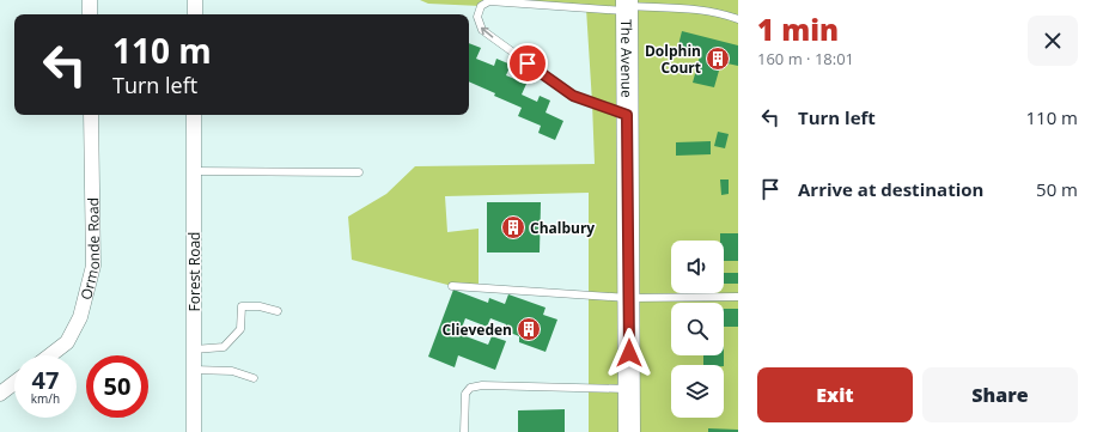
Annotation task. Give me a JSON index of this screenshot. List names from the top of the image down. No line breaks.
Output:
{"streets":{"main road":["The Avenue"],"street":["Ormonde Road","Forest Road"]},"places":{"building":["Dolphin Court","Chalbury","Clieveden"]},"page":{"heading":["1 min","160 m · 18:01"],"turn":["110 m","Turn left"],"list":[{"name":"Turn left","value":"110 m"},{"name":"Arrive at destination","value":"50 m"}],"speed":"47 km/h","limit":"50","buttons":["Exit","Share"]}}
